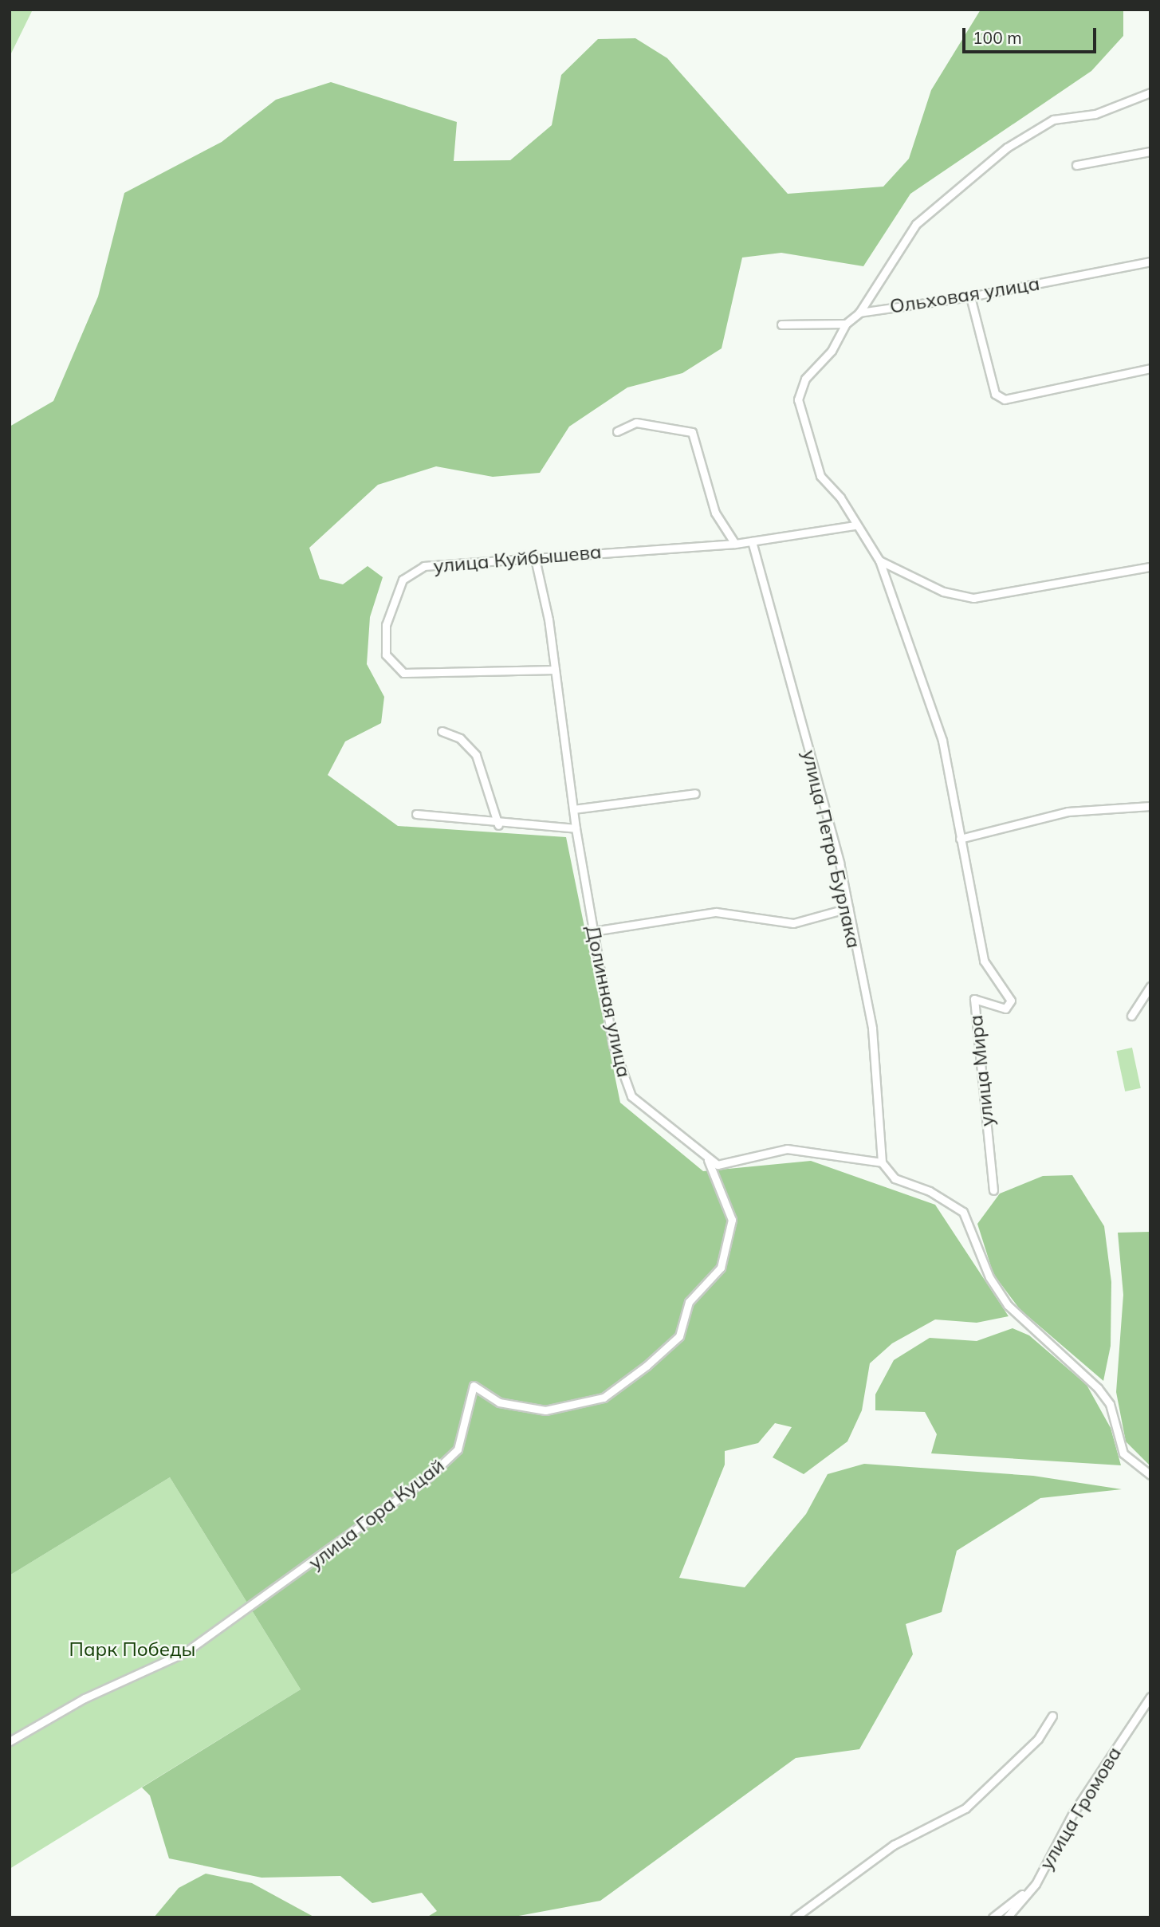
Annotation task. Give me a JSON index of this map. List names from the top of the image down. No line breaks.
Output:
{"streets":{"street":["Ольховая улица","улица Куйбышева","улица Петра Бурлака","Долинная улица","улица Мира","улица Гора Куцай","улица Громова"]},"crossings":[["улица Куйбышева","улица Петра Бурлака"],["улица Куйбышева","Долинная улица"],["Долинная улица","улица Гора Куцай"]],"parks":["Парк Победы"],"scale_bar":"100 m"}
